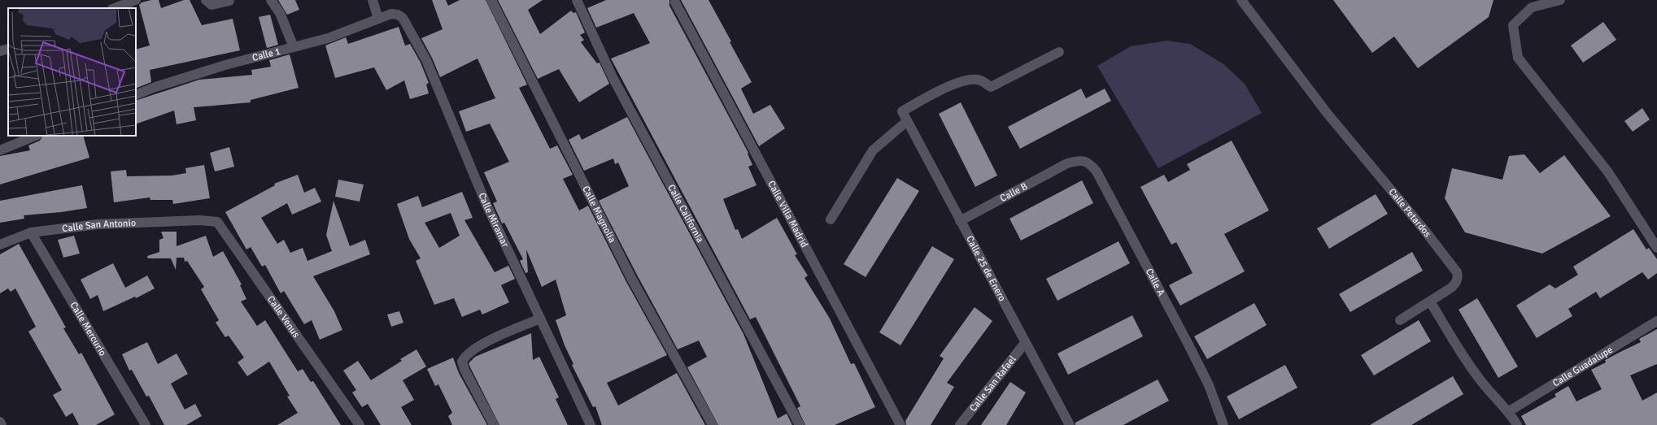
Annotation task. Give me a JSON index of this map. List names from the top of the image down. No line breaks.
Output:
{"streets":{"street":["Calle 1","Calle B","Calle Petardos","Calle Magnolia","Calle California","Calle Villa Madrid","Calle Miramar","Calle San Antonio","Calle 25 de Enero","Calle A","Calle Venus","Calle Mercurio","Calle Guadalupe","Calle San Rafael"]},"crossings":[["Calle 1","Calle Miramar"],["Calle B","Calle 25 de Enero"],["Calle B","Calle A"],["Calle San Antonio","Calle Venus"],["Calle San Antonio","Calle Mercurio"],["Calle 25 de Enero","Calle San Rafael"]]}
